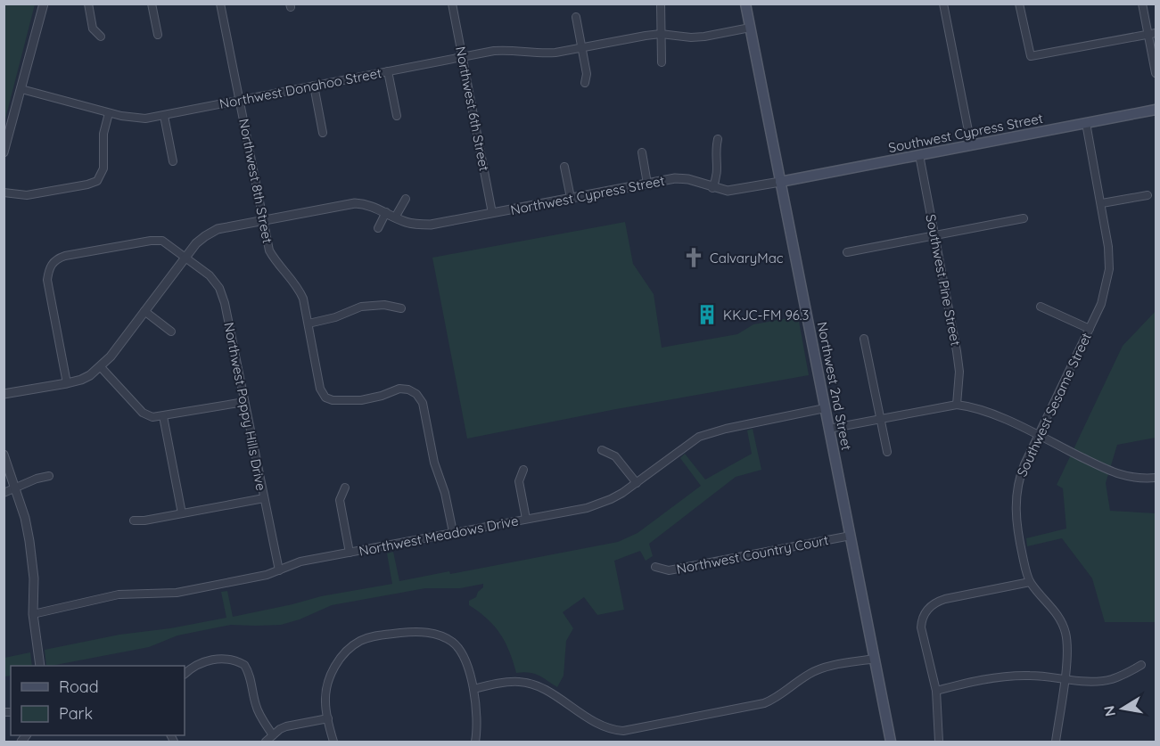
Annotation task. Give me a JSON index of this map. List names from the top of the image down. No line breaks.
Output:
{"streets":{"main road":["Southwest Cypress Street","Northwest 2nd Street"],"street":["Northwest Donahoo Street","Northwest 6th Street","Northwest 8th Street","Northwest Cypress Street","Southwest Pine Street","Southwest Sesame Street","Northwest Poppy Hills Drive","Northwest Meadows Drive","Northwest Country Court"]},"crossings":[["Northwest Donahoo Street","Northwest 6th Street"],["Northwest Donahoo Street","Northwest 8th Street"],["Northwest Donahoo Street","Northwest 2nd Street"],["Northwest 6th Street","Northwest Cypress Street"],["Southwest Cypress Street","Northwest Cypress Street"],["Southwest Cypress Street","Southwest Pine Street"],["Southwest Cypress Street","Northwest 2nd Street"],["Southwest Cypress Street","Southwest Sesame Street"],["Northwest 8th Street","Northwest Cypress Street"],["Northwest 8th Street","Northwest Meadows Drive"],["Northwest Cypress Street","Northwest 2nd Street"],["Northwest Cypress Street","Northwest Poppy Hills Drive"],["Northwest 2nd Street","Northwest Meadows Drive"],["Northwest 2nd Street","Northwest Country Court"],["Northwest Poppy Hills Drive","Northwest Meadows Drive"]],"places":{"church":["CalvaryMac"],"building":["KKJC-FM 96.3"]},"legend":["Road","Park"],"north":"left"}
